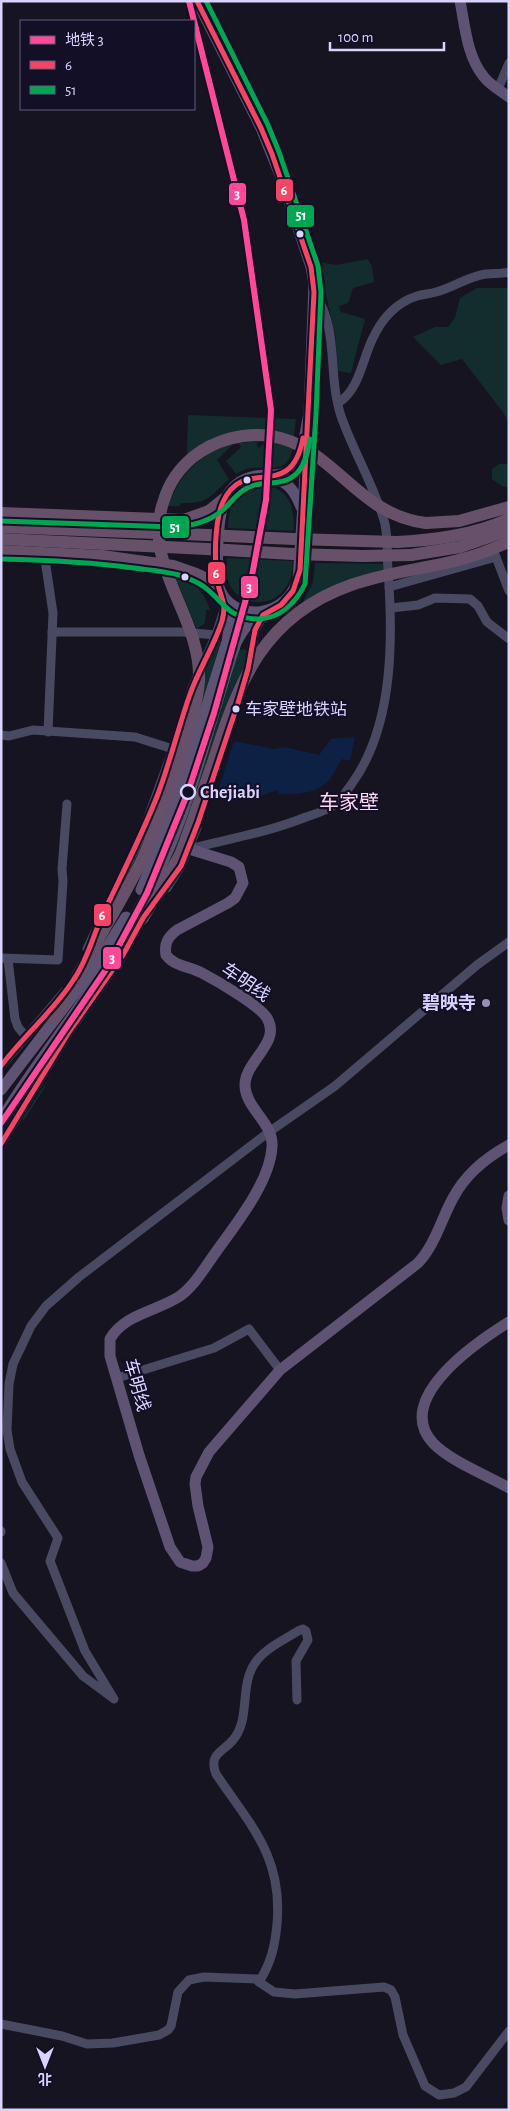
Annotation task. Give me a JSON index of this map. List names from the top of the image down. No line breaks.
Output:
{"streets":{"main road":["车明线"]},"districts":["车家壁"],"places":["车家壁地铁站","Chejiabi","碧映寺"],"lines":["metro line 3","transit line 6","transit line 51"],"legend":["地铁 3","6","51"],"scale_bar":"100 m","north":"bottom"}
